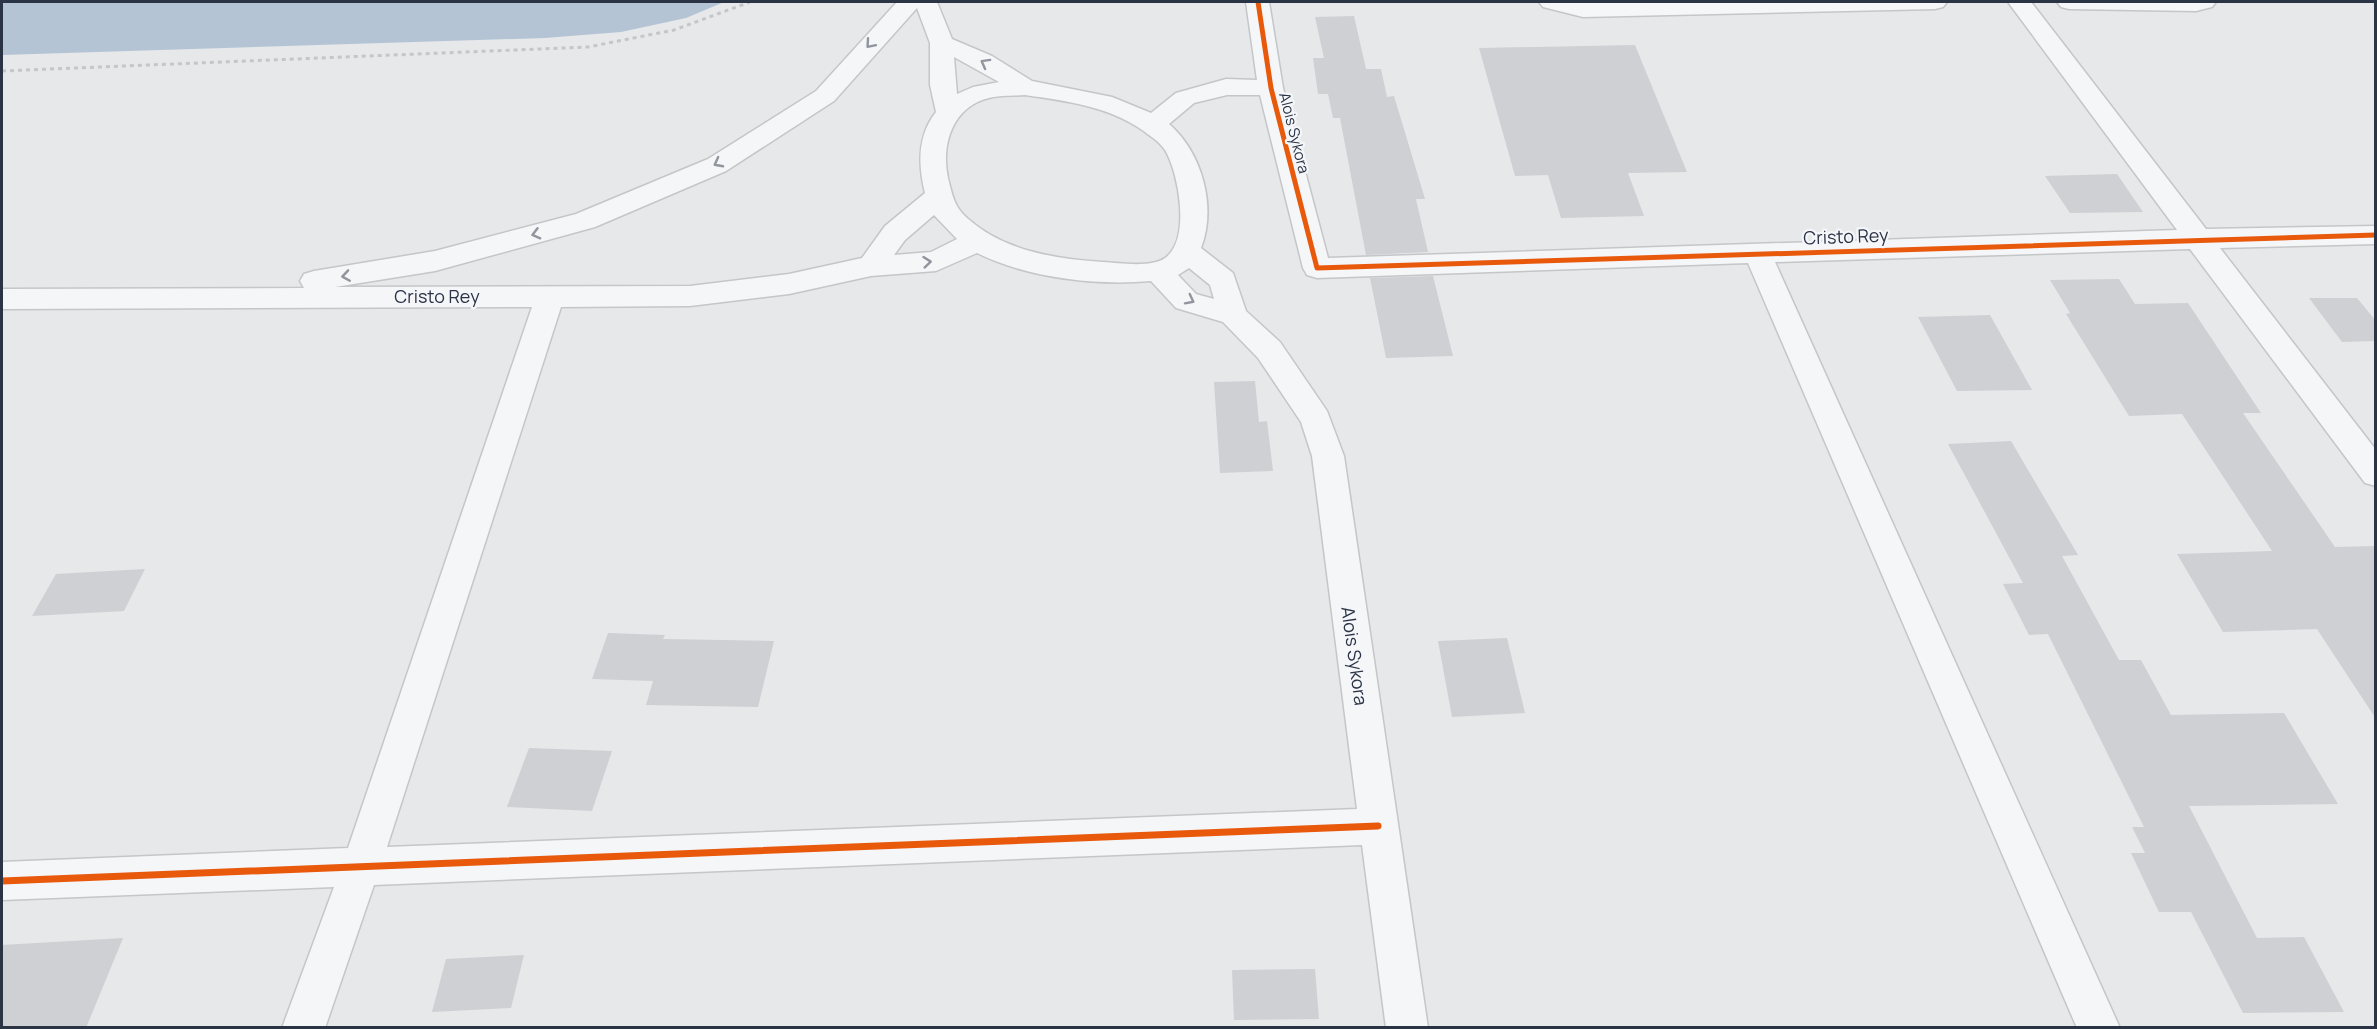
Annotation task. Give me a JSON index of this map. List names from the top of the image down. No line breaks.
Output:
{"streets":{"street":["Alois Sykora","Cristo Rey"]},"crossings":[["Alois Sykora","Cristo Rey"]]}
